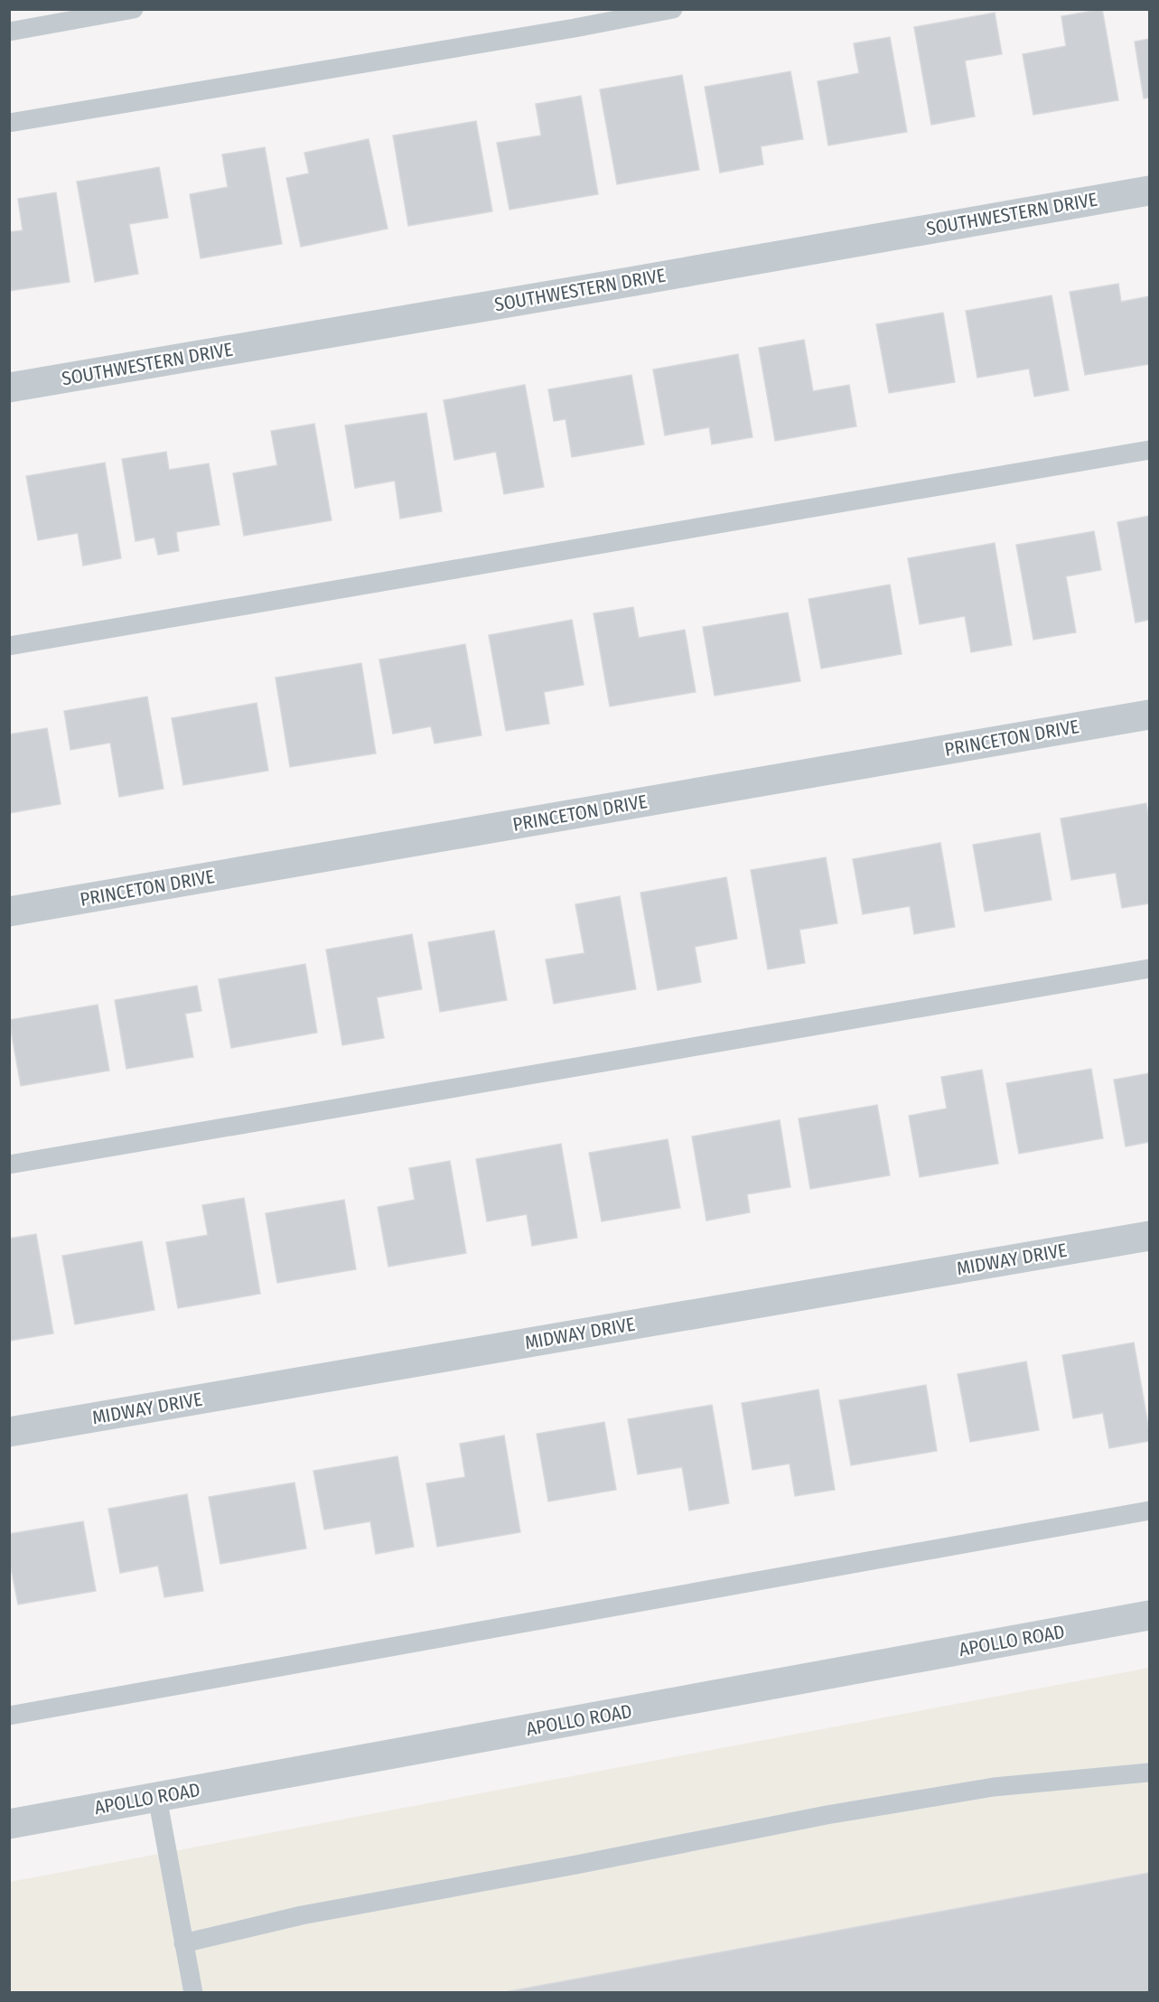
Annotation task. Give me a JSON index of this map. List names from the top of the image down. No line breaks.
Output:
{"streets":{"street":["SOUTHWESTERN DRIVE","PRINCETON DRIVE","MIDWAY DRIVE","APOLLO ROAD"]}}
